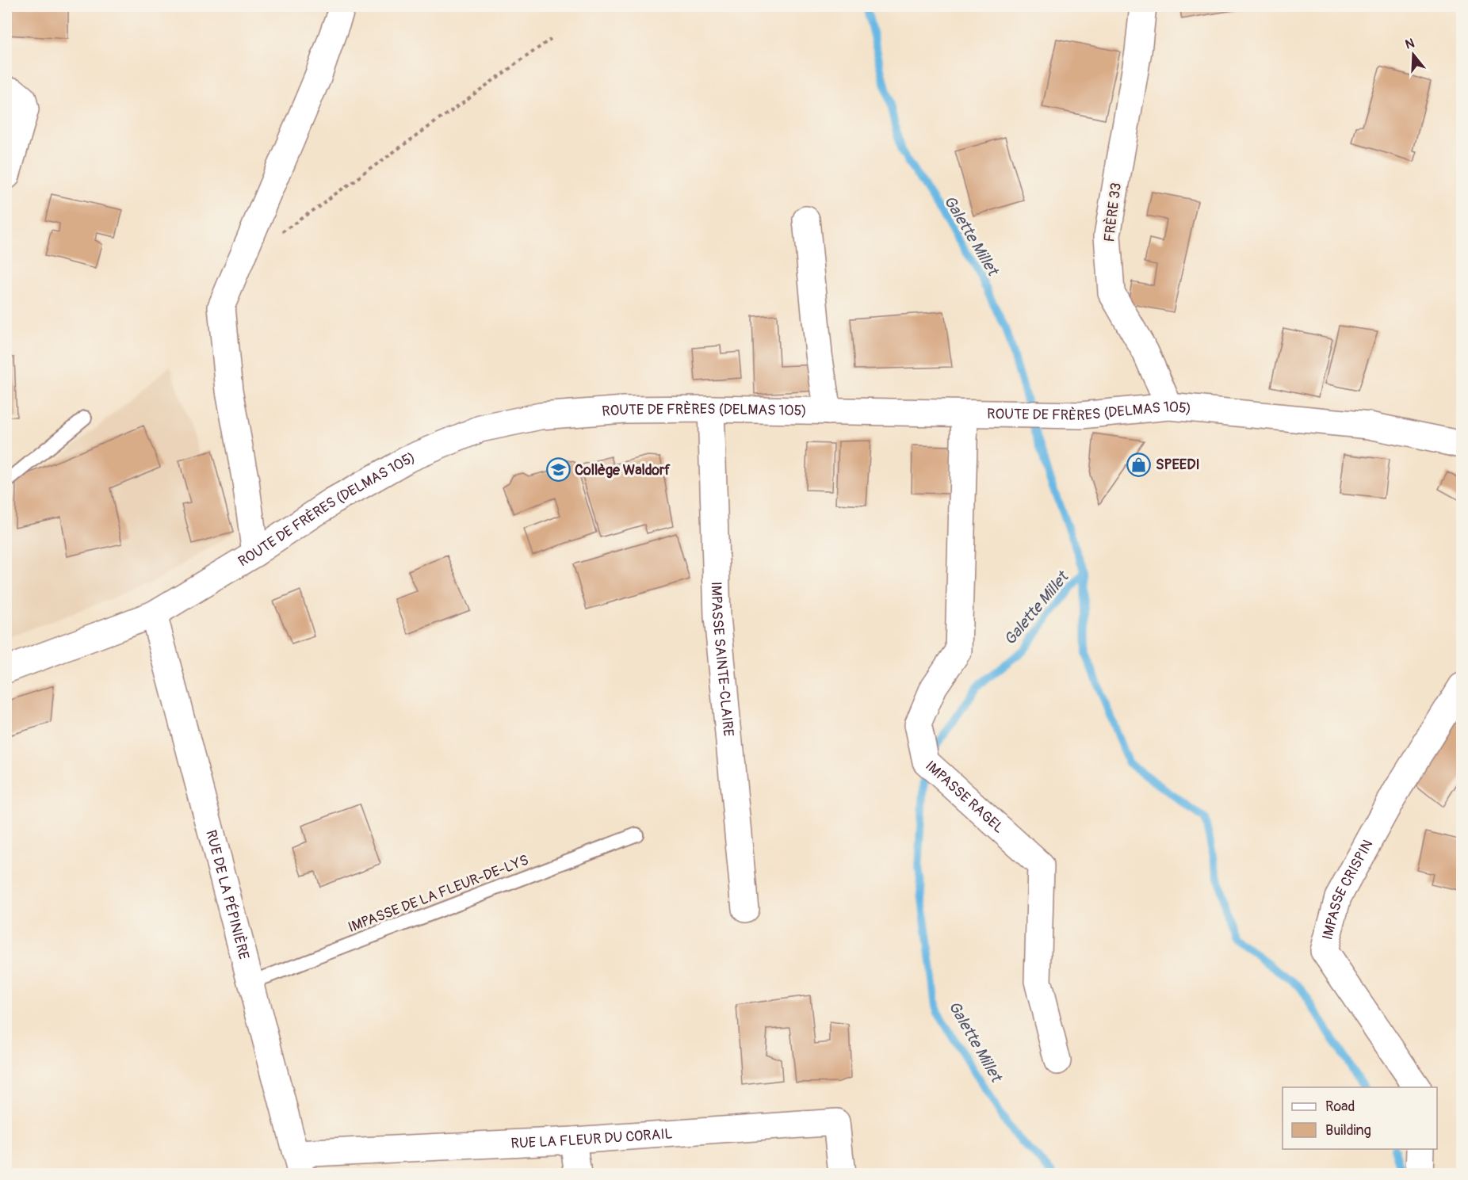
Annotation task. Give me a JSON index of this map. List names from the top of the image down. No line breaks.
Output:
{"streets":{"street":["FRÈRE 33","ROUTE DE FRÈRES (DELMAS 105)","IMPASSE SAINTE-CLAIRE","IMPASSE RAGEL","IMPASSE CRISPIN","RUE DE LA PÉPINIÈRE","RUE LA FLEUR DU CORAIL"],"lane":["IMPASSE DE LA FLEUR-DE-LYS"]},"crossings":[["FRÈRE 33","ROUTE DE FRÈRES (DELMAS 105)"],["ROUTE DE FRÈRES (DELMAS 105)","IMPASSE SAINTE-CLAIRE"],["ROUTE DE FRÈRES (DELMAS 105)","IMPASSE RAGEL"],["ROUTE DE FRÈRES (DELMAS 105)","RUE DE LA PÉPINIÈRE"],["IMPASSE DE LA FLEUR-DE-LYS","RUE DE LA PÉPINIÈRE"],["RUE DE LA PÉPINIÈRE","RUE LA FLEUR DU CORAIL"]],"water":["Galette Millet"],"places":{"shop":["SPEEDI"],"school or university":["Collège Waldorf"]},"legend":["Road","Building"],"north":"top"}
